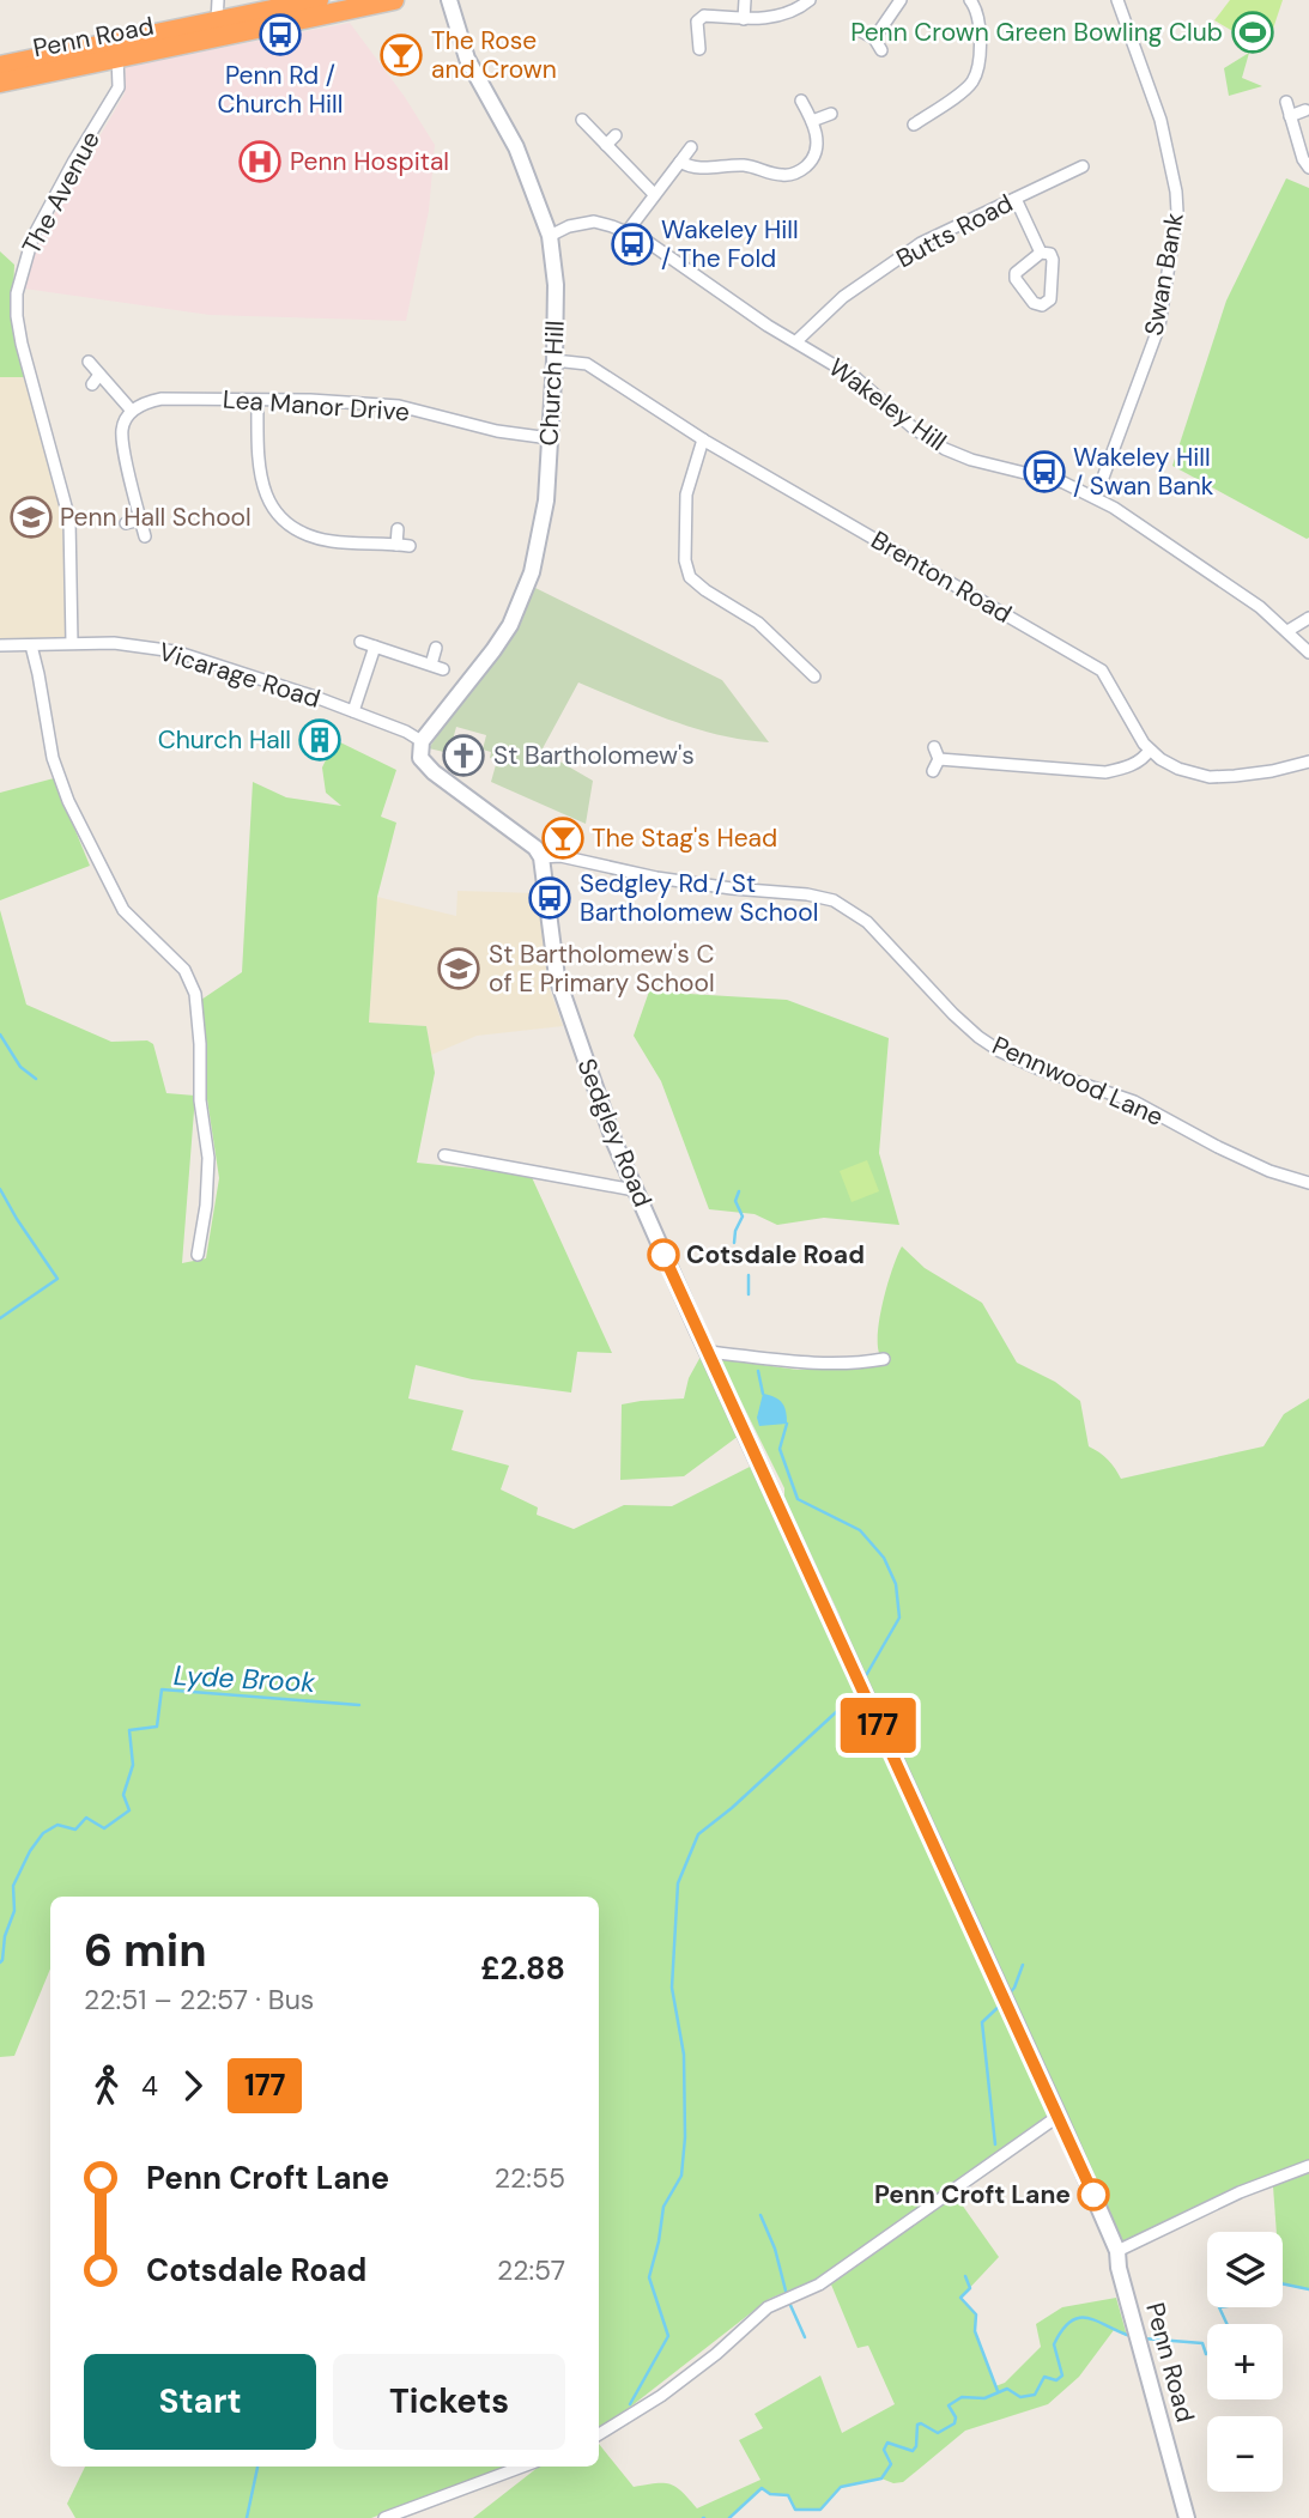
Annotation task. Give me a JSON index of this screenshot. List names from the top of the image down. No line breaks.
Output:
{"streets":{"highway":["Penn Road"],"street":["The Avenue","Butts Road","Swan Bank","Church Hill","Wakeley Hill","Lea Manor Drive","Brenton Road","Vicarage Road","Pennwood Lane","Sedgley Road"]},"crossings":[["Penn Road","The Avenue"],["Penn Road","Sedgley Road"],["The Avenue","Vicarage Road"],["Butts Road","Wakeley Hill"],["Swan Bank","Wakeley Hill"],["Church Hill","Wakeley Hill"],["Church Hill","Lea Manor Drive"],["Church Hill","Brenton Road"],["Church Hill","Vicarage Road"],["Pennwood Lane","Sedgley Road"]],"water":["Lyde Brook"],"places":{"sports":["Penn Crown Green Bowling Club"],"bus stop":["Penn Rd / Church Hill","Wakeley Hill / The Fold","Wakeley Hill / Swan Bank","Sedgley Rd / St Bartholomew School"],"bar":["The Rose and Crown","The Stag's Head"],"hospital":["Penn Hospital"],"school or university":["Penn Hall School","St Bartholomew's C of E Primary School"],"building":["Church Hall"],"church":["St Bartholomew's"],"other":["Cotsdale Road","Penn Croft Lane"]},"lines":["bus line 177"],"page":{"on_map":"177","heading":["6 min","22:51 – 22:57 · Bus","£2.88"],"legs":["4","177"],"list":[{"name":"Penn Croft Lane","value":"22:55"},{"name":"Cotsdale Road","value":"22:57"}],"map_buttons":["+","−"],"buttons":["Start","Tickets"]}}
